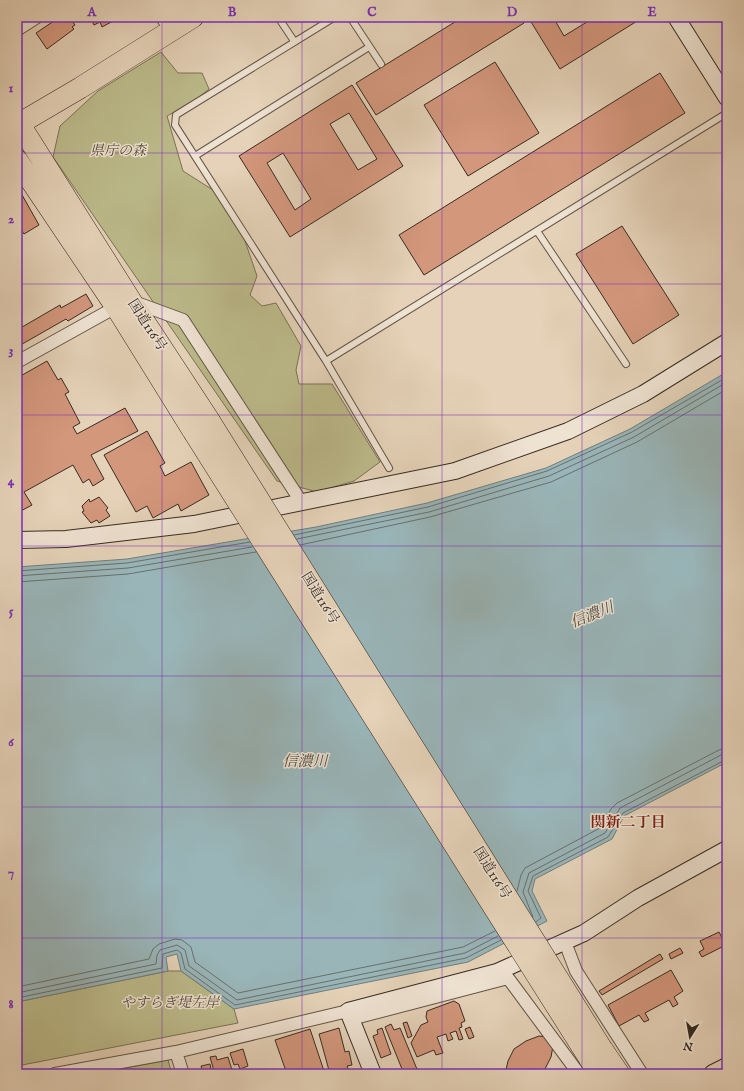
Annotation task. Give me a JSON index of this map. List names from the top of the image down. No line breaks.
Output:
{"streets":{"highway":["国道116号"]},"districts":["関新二丁目"],"water":["信濃川"],"parks":["県庁の森","やすらぎ堤左岸"],"north":"bottom","grid":{"columns":["A","B","C","D","E"],"rows":["1","2","3","4","5","6","7","8"]}}
